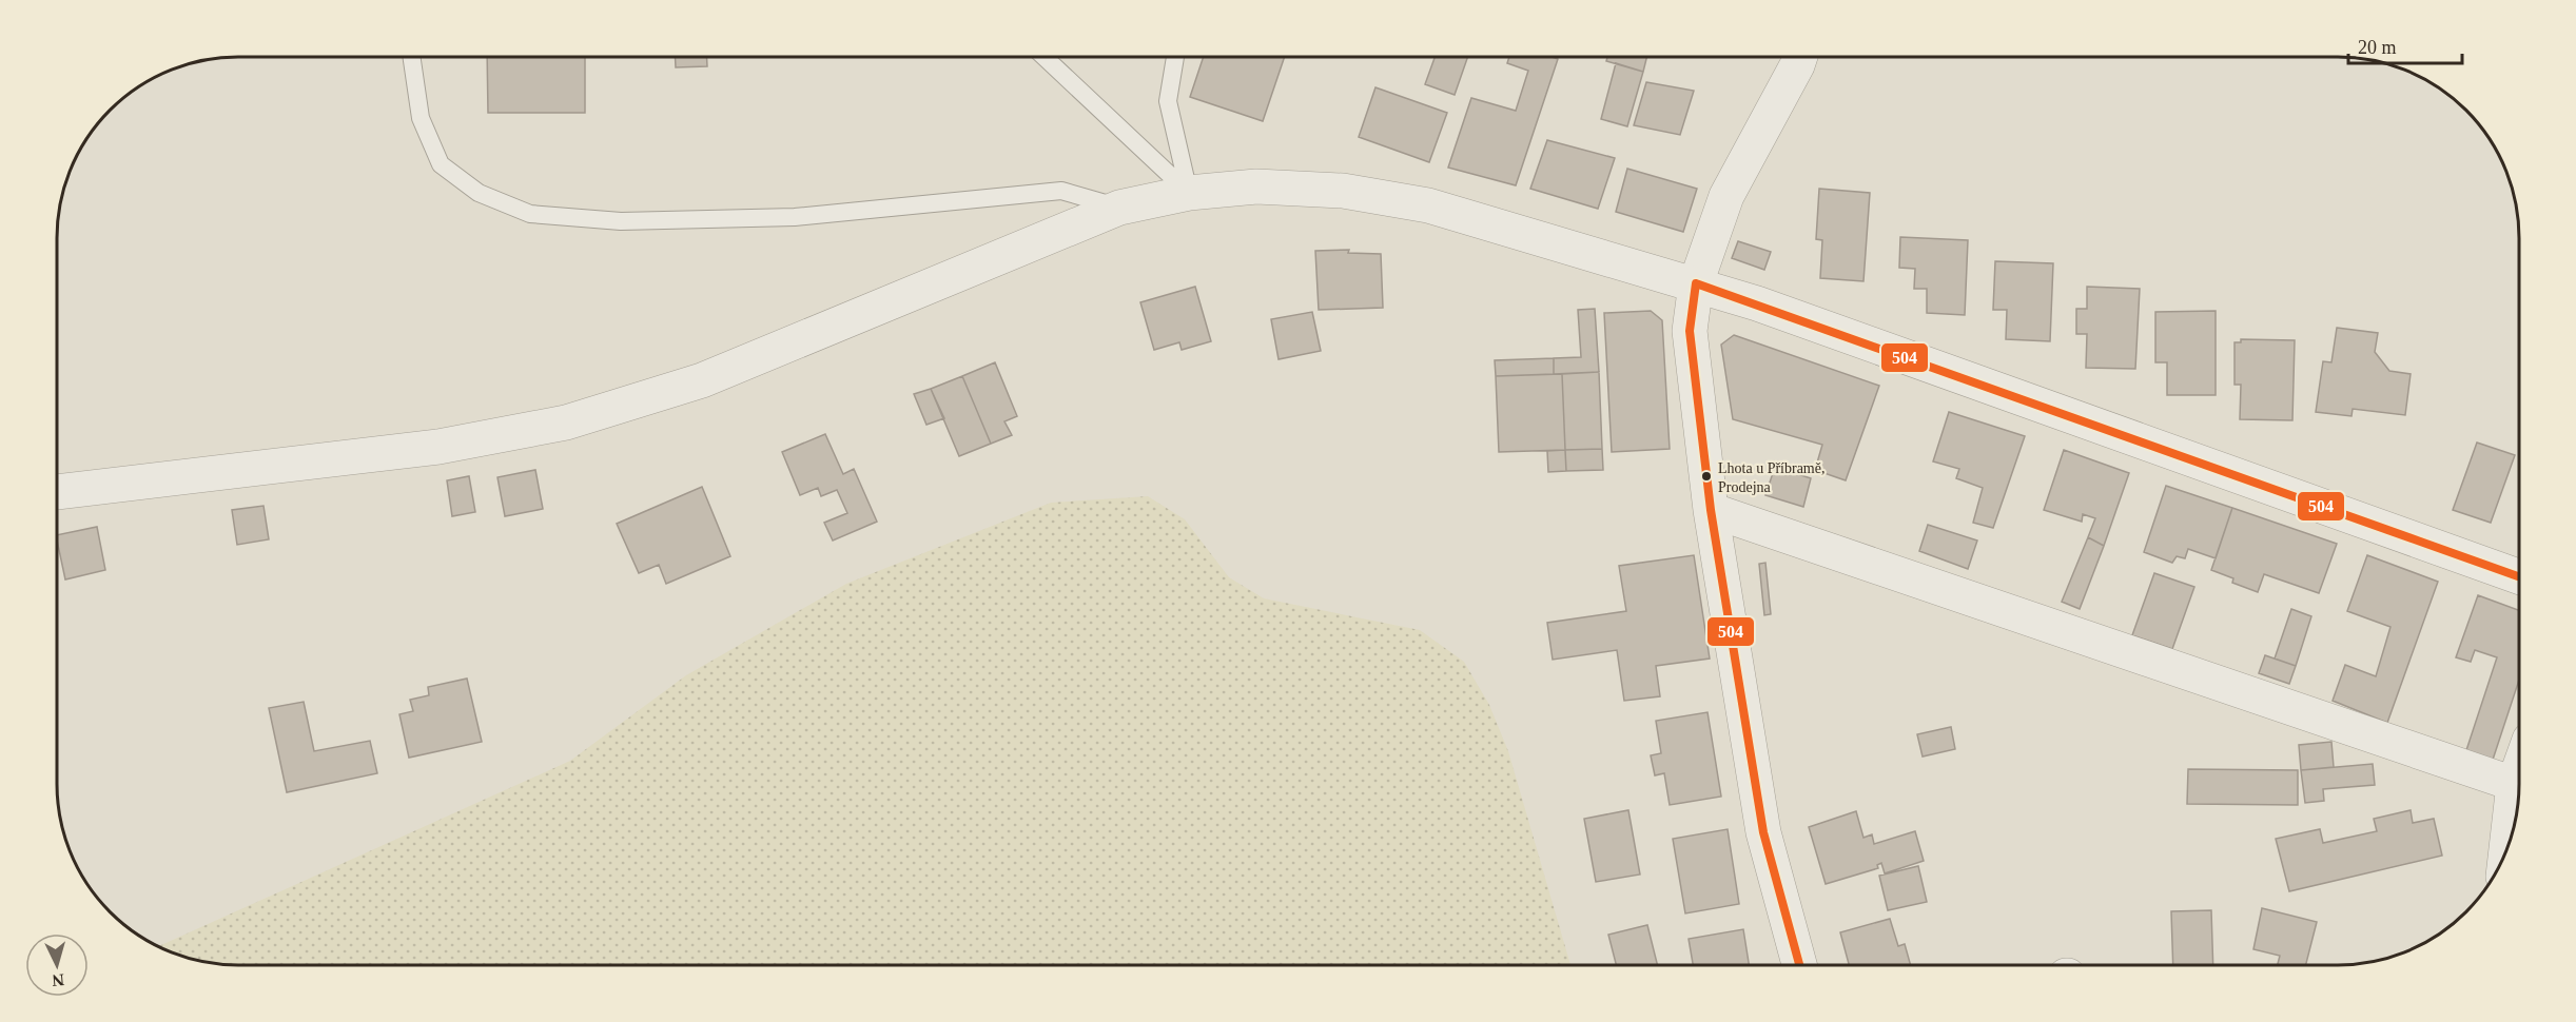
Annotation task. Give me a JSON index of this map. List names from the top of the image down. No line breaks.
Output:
{"places":["Lhota u Příbramě, Prodejna"],"lines":["transit line 504"],"scale_bar":"20 m","north":"bottom"}
